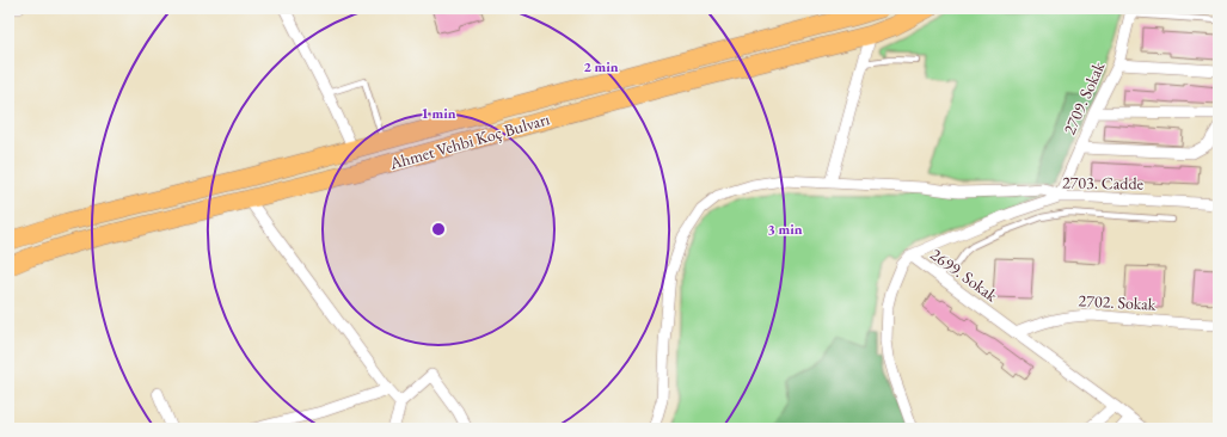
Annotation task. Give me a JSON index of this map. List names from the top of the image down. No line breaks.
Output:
{"streets":{"main road":["Ahmet Vehbi Koç Bulvarı"],"street":["2709. Sokak","2703. Cadde","2699. Sokak","2702. Sokak"]},"crossings":[["2709. Sokak","2703. Cadde"],["2703. Cadde","2699. Sokak"],["2699. Sokak","2702. Sokak"]],"rings":["2 min","1 min","3 min"]}
